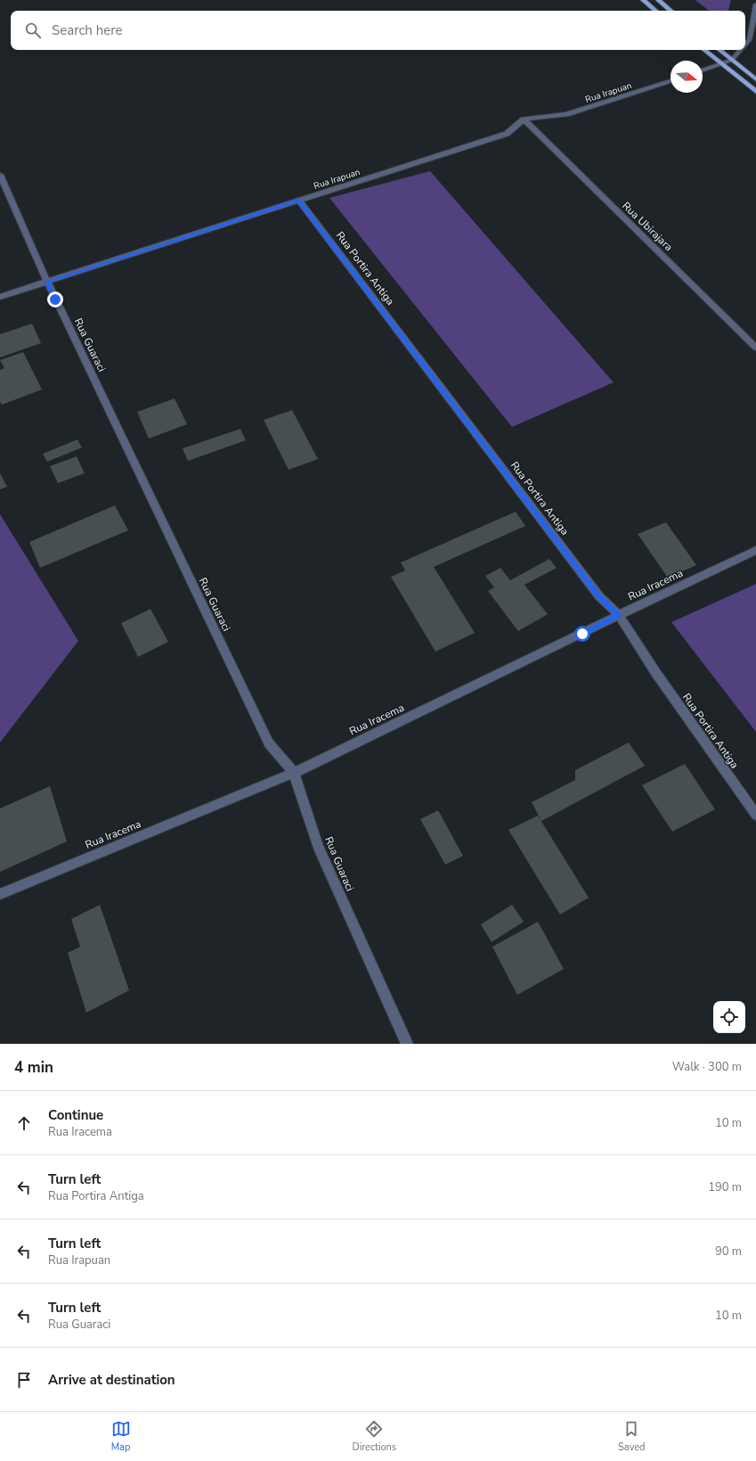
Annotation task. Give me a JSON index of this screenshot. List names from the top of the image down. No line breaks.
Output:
{"streets":{"street":["Rua Irapuan","Rua Ubirajara","Rua Portira Antiga","Rua Guaraci","Rua Iracema"]},"crossings":[["Rua Irapuan","Rua Ubirajara"],["Rua Irapuan","Rua Portira Antiga"],["Rua Irapuan","Rua Guaraci"],["Rua Portira Antiga","Rua Iracema"],["Rua Guaraci","Rua Iracema"]],"north":"right","page":{"search":"Search here","heading":["4 min","Walk · 300 m"],"list":[["Continue","Rua Iracema","10 m"],["Turn left","Rua Portira Antiga","190 m"],["Turn left","Rua Irapuan","90 m"],["Turn left","Rua Guaraci","10 m"],"Arrive at destination"],"nav":["Map","Directions","Saved"]}}
